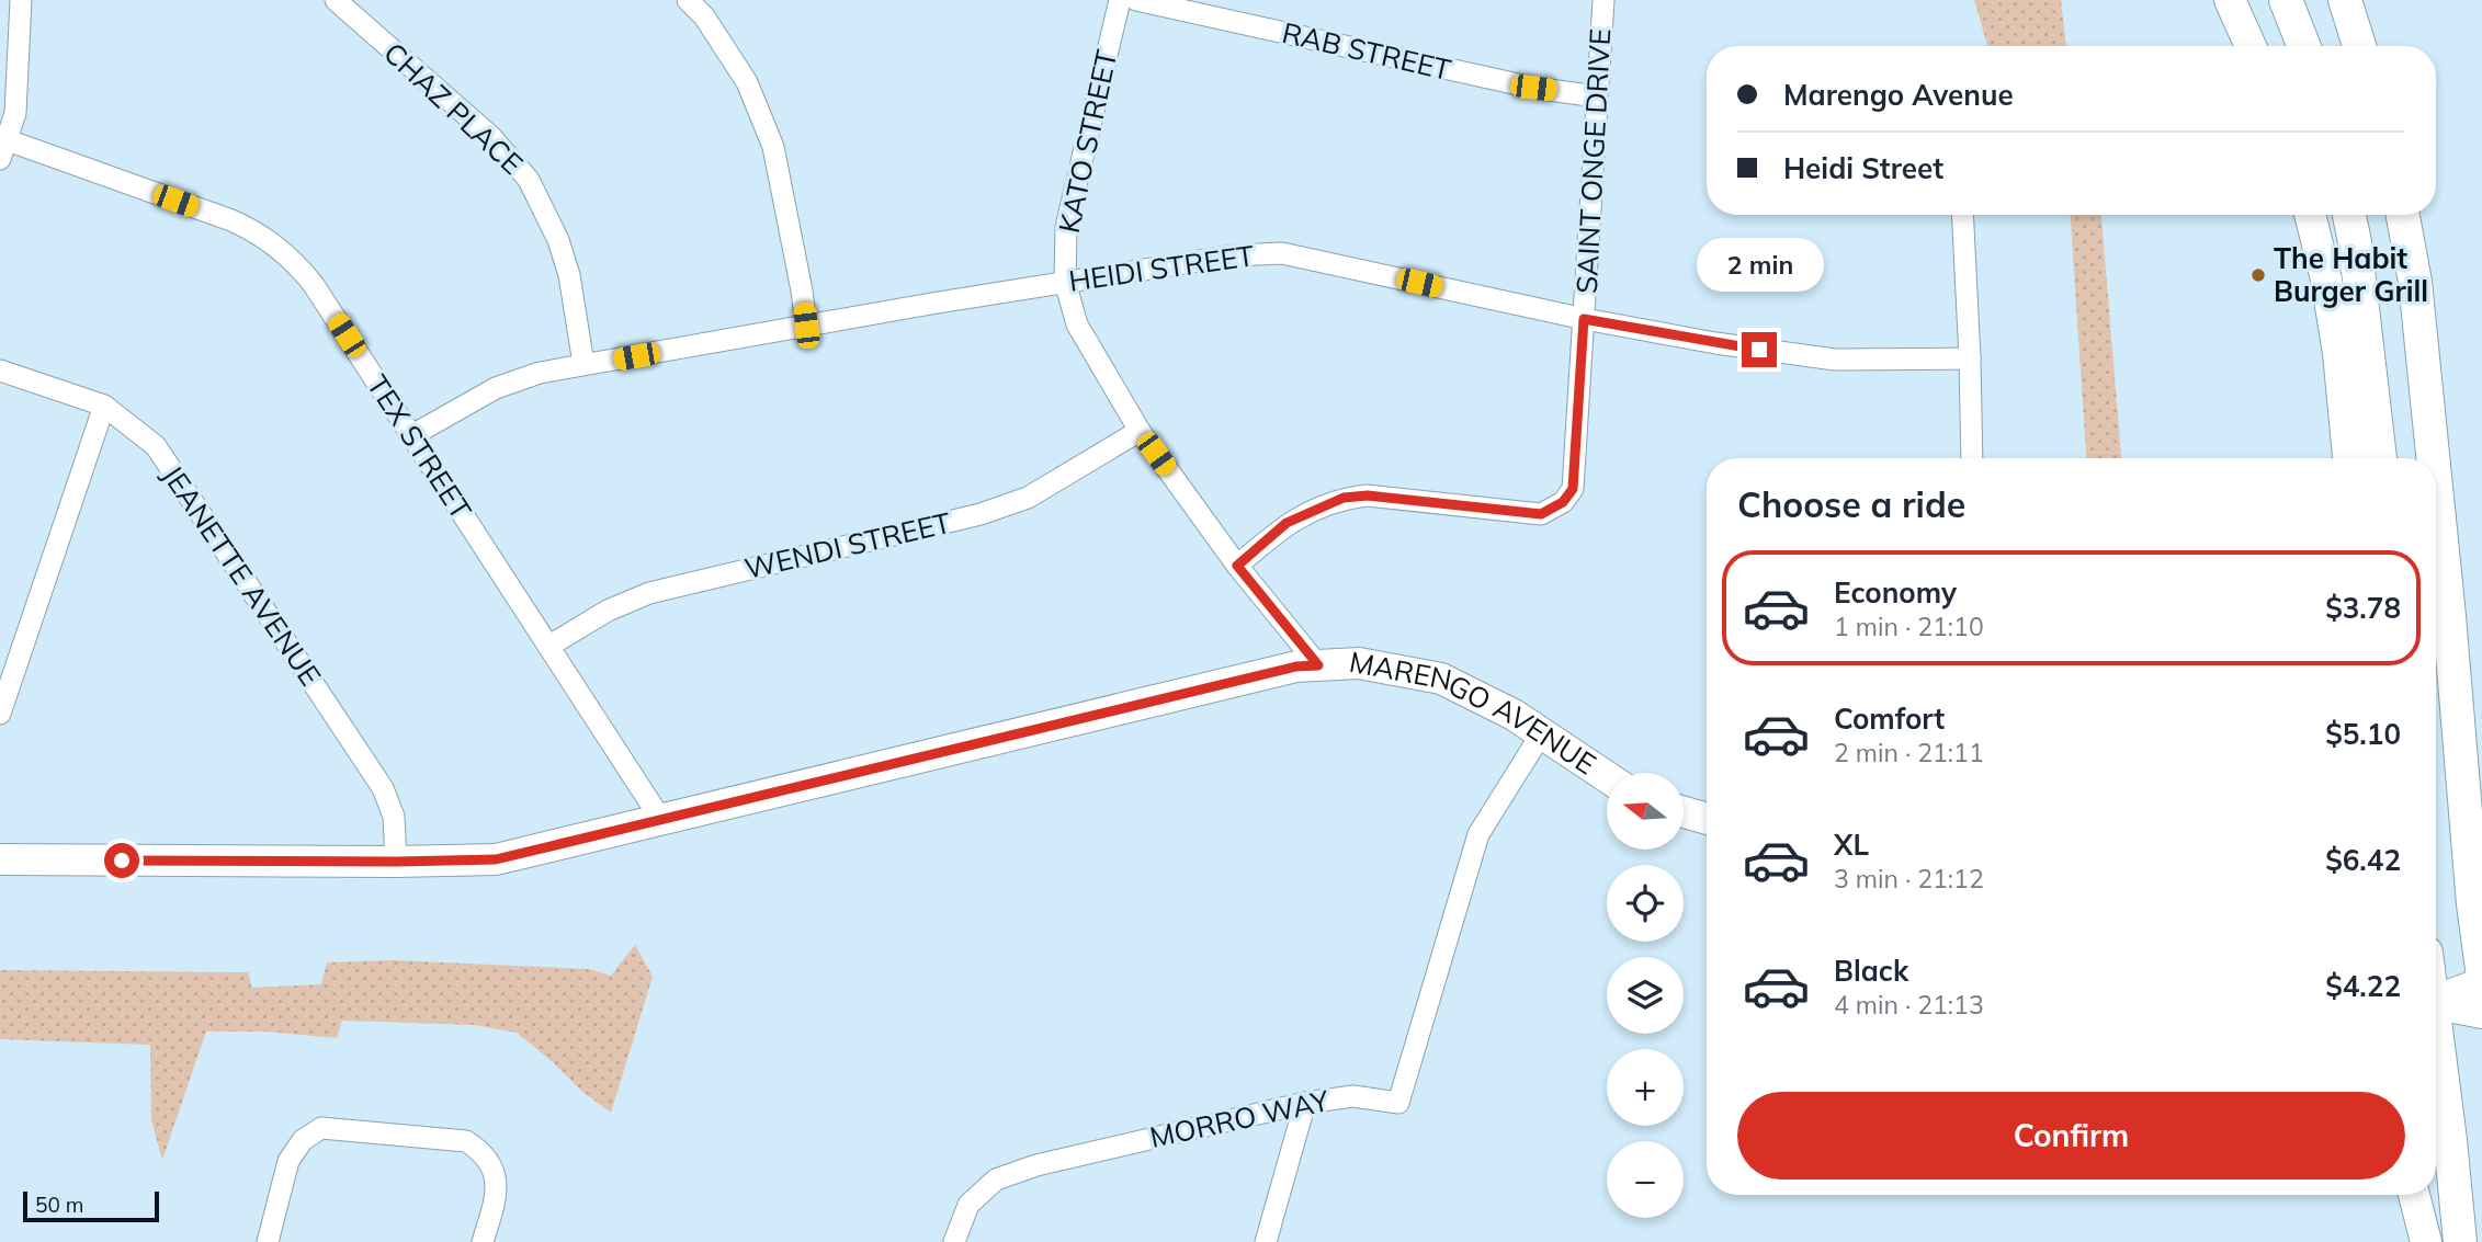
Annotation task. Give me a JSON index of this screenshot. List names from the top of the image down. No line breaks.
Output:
{"streets":{"street":["RAB STREET","CHAZ PLACE","KATO STREET","SAINT ONGE DRIVE","HEIDI STREET","TEX STREET","WENDI STREET","JEANETTE AVENUE","MARENGO AVENUE","MORRO WAY"]},"crossings":[["RAB STREET","SAINT ONGE DRIVE"],["CHAZ PLACE","HEIDI STREET"],["KATO STREET","SAINT ONGE DRIVE"],["KATO STREET","HEIDI STREET"],["KATO STREET","WENDI STREET"],["KATO STREET","MARENGO AVENUE"],["SAINT ONGE DRIVE","HEIDI STREET"],["HEIDI STREET","TEX STREET"],["TEX STREET","WENDI STREET"],["TEX STREET","MARENGO AVENUE"],["JEANETTE AVENUE","MARENGO AVENUE"],["MARENGO AVENUE","MORRO WAY"]],"places":["The Habit Burger Grill"],"scale_bar":"50 m","north":"left","page":{"banner":["Marengo Avenue","Heidi Street"],"bubble":"2 min","heading":"Choose a ride","list":[{"name":"Economy","note":"1 min · 21:10","value":"$3.78"},{"name":"Comfort","note":"2 min · 21:11","value":"$5.10"},{"name":"XL","note":"3 min · 21:12","value":"$6.42"},{"name":"Black","note":"4 min · 21:13","value":"$4.22"}],"map_buttons":["+","−"],"buttons":"Confirm","scale":"50 m"}}
